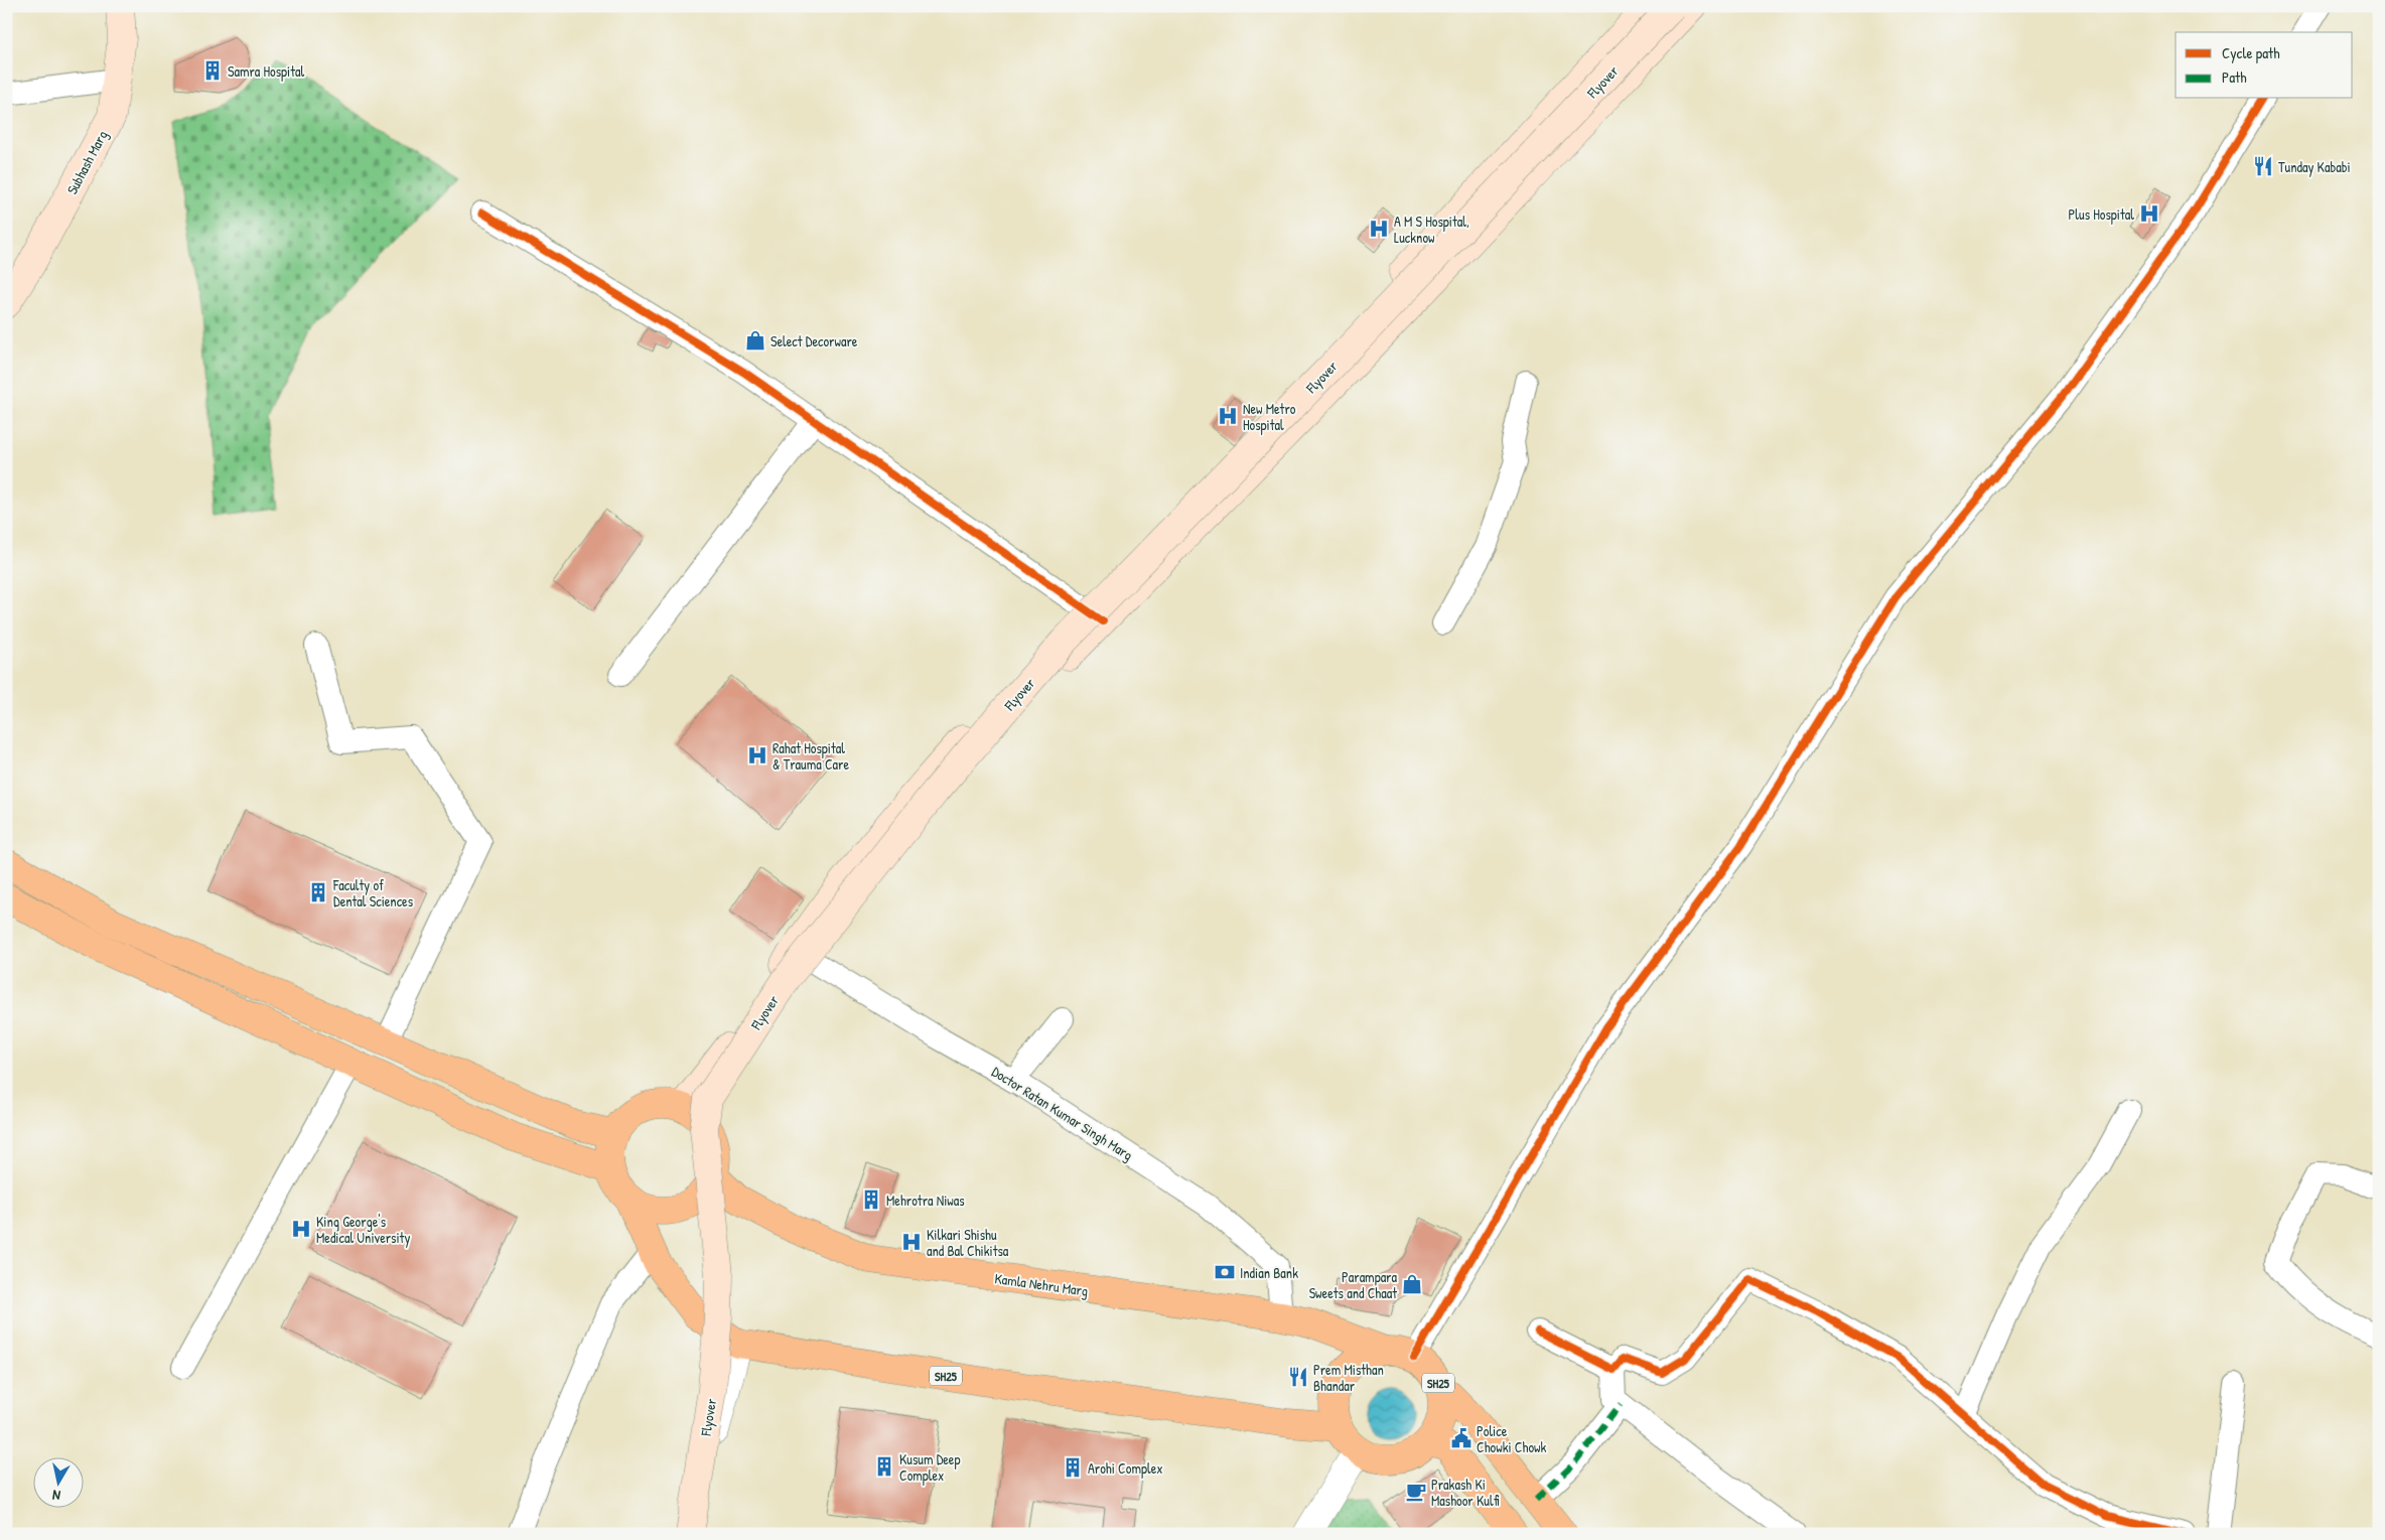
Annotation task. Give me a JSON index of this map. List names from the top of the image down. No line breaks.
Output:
{"streets":{"main road":["Flyover","Subhash Marg","Kamla Nehru Marg","SH25"],"street":["Doctor Ratan Kumar Singh Marg"]},"crossings":[["Doctor Ratan Kumar Singh Marg","Kamla Nehru Marg"],["Kamla Nehru Marg","SH25"]],"places":{"building":["Samra Hospital","Faculty of Dental Sciences","Mehrotra Niwas","Kusum Deep Complex","Arohi Complex"],"restaurant":["Tunday Kababi","Prem Misthan Bhandar"],"hospital":["Plus Hospital","A M S Hospital, Lucknow","New Metro Hospital","Rahat Hospital & Trauma Care","King George's Medical University","Kilkari Shishu and Bal Chikitsa"],"shop":["Select Decorware","Parampara Sweets and Chaat"],"bank":["Indian Bank"],"public building":["Police Chowki Chowk"],"cafe":["Prakash Ki Mashoor Kulfi"]},"legend":["Cycle path","Path"],"north":"bottom"}
